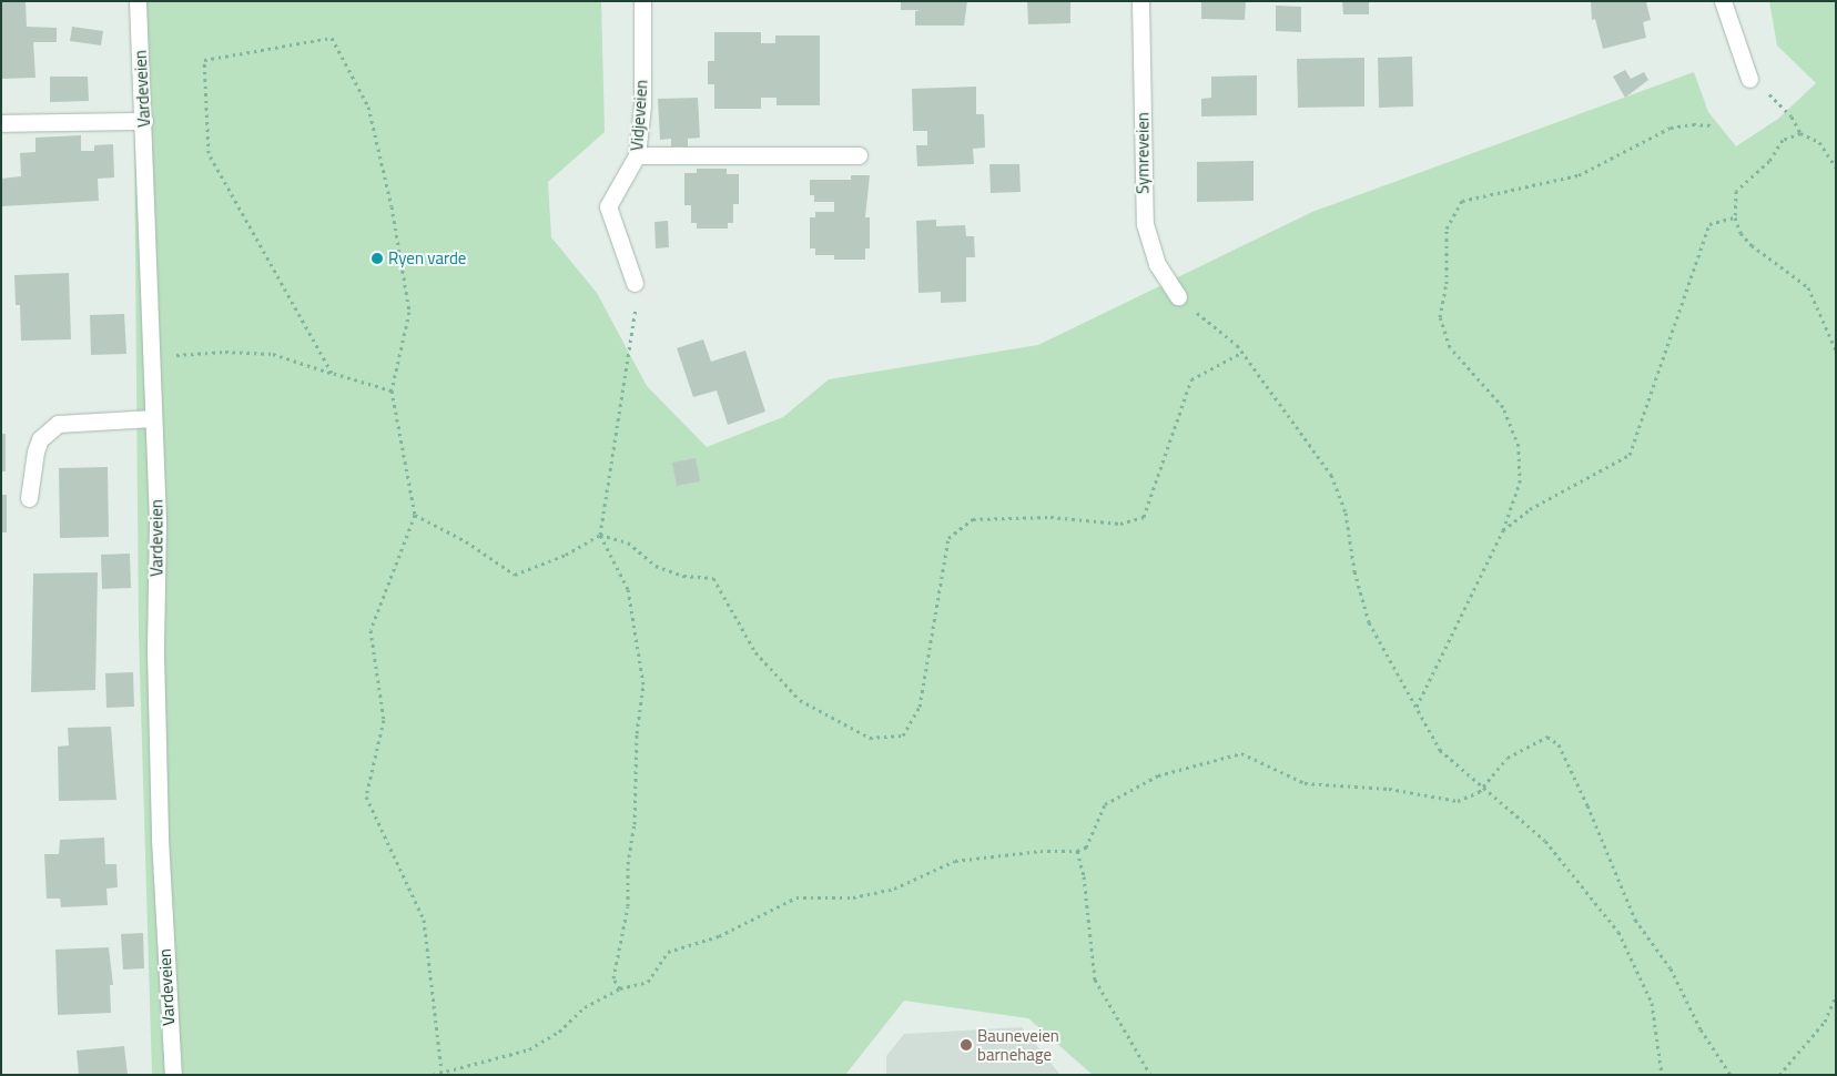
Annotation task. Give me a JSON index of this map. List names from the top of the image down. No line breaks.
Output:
{"streets":{"street":["Vardeveien","Vidjeveien","Symreveien"]},"places":["Ryen varde","Bauneveien barnehage"]}
